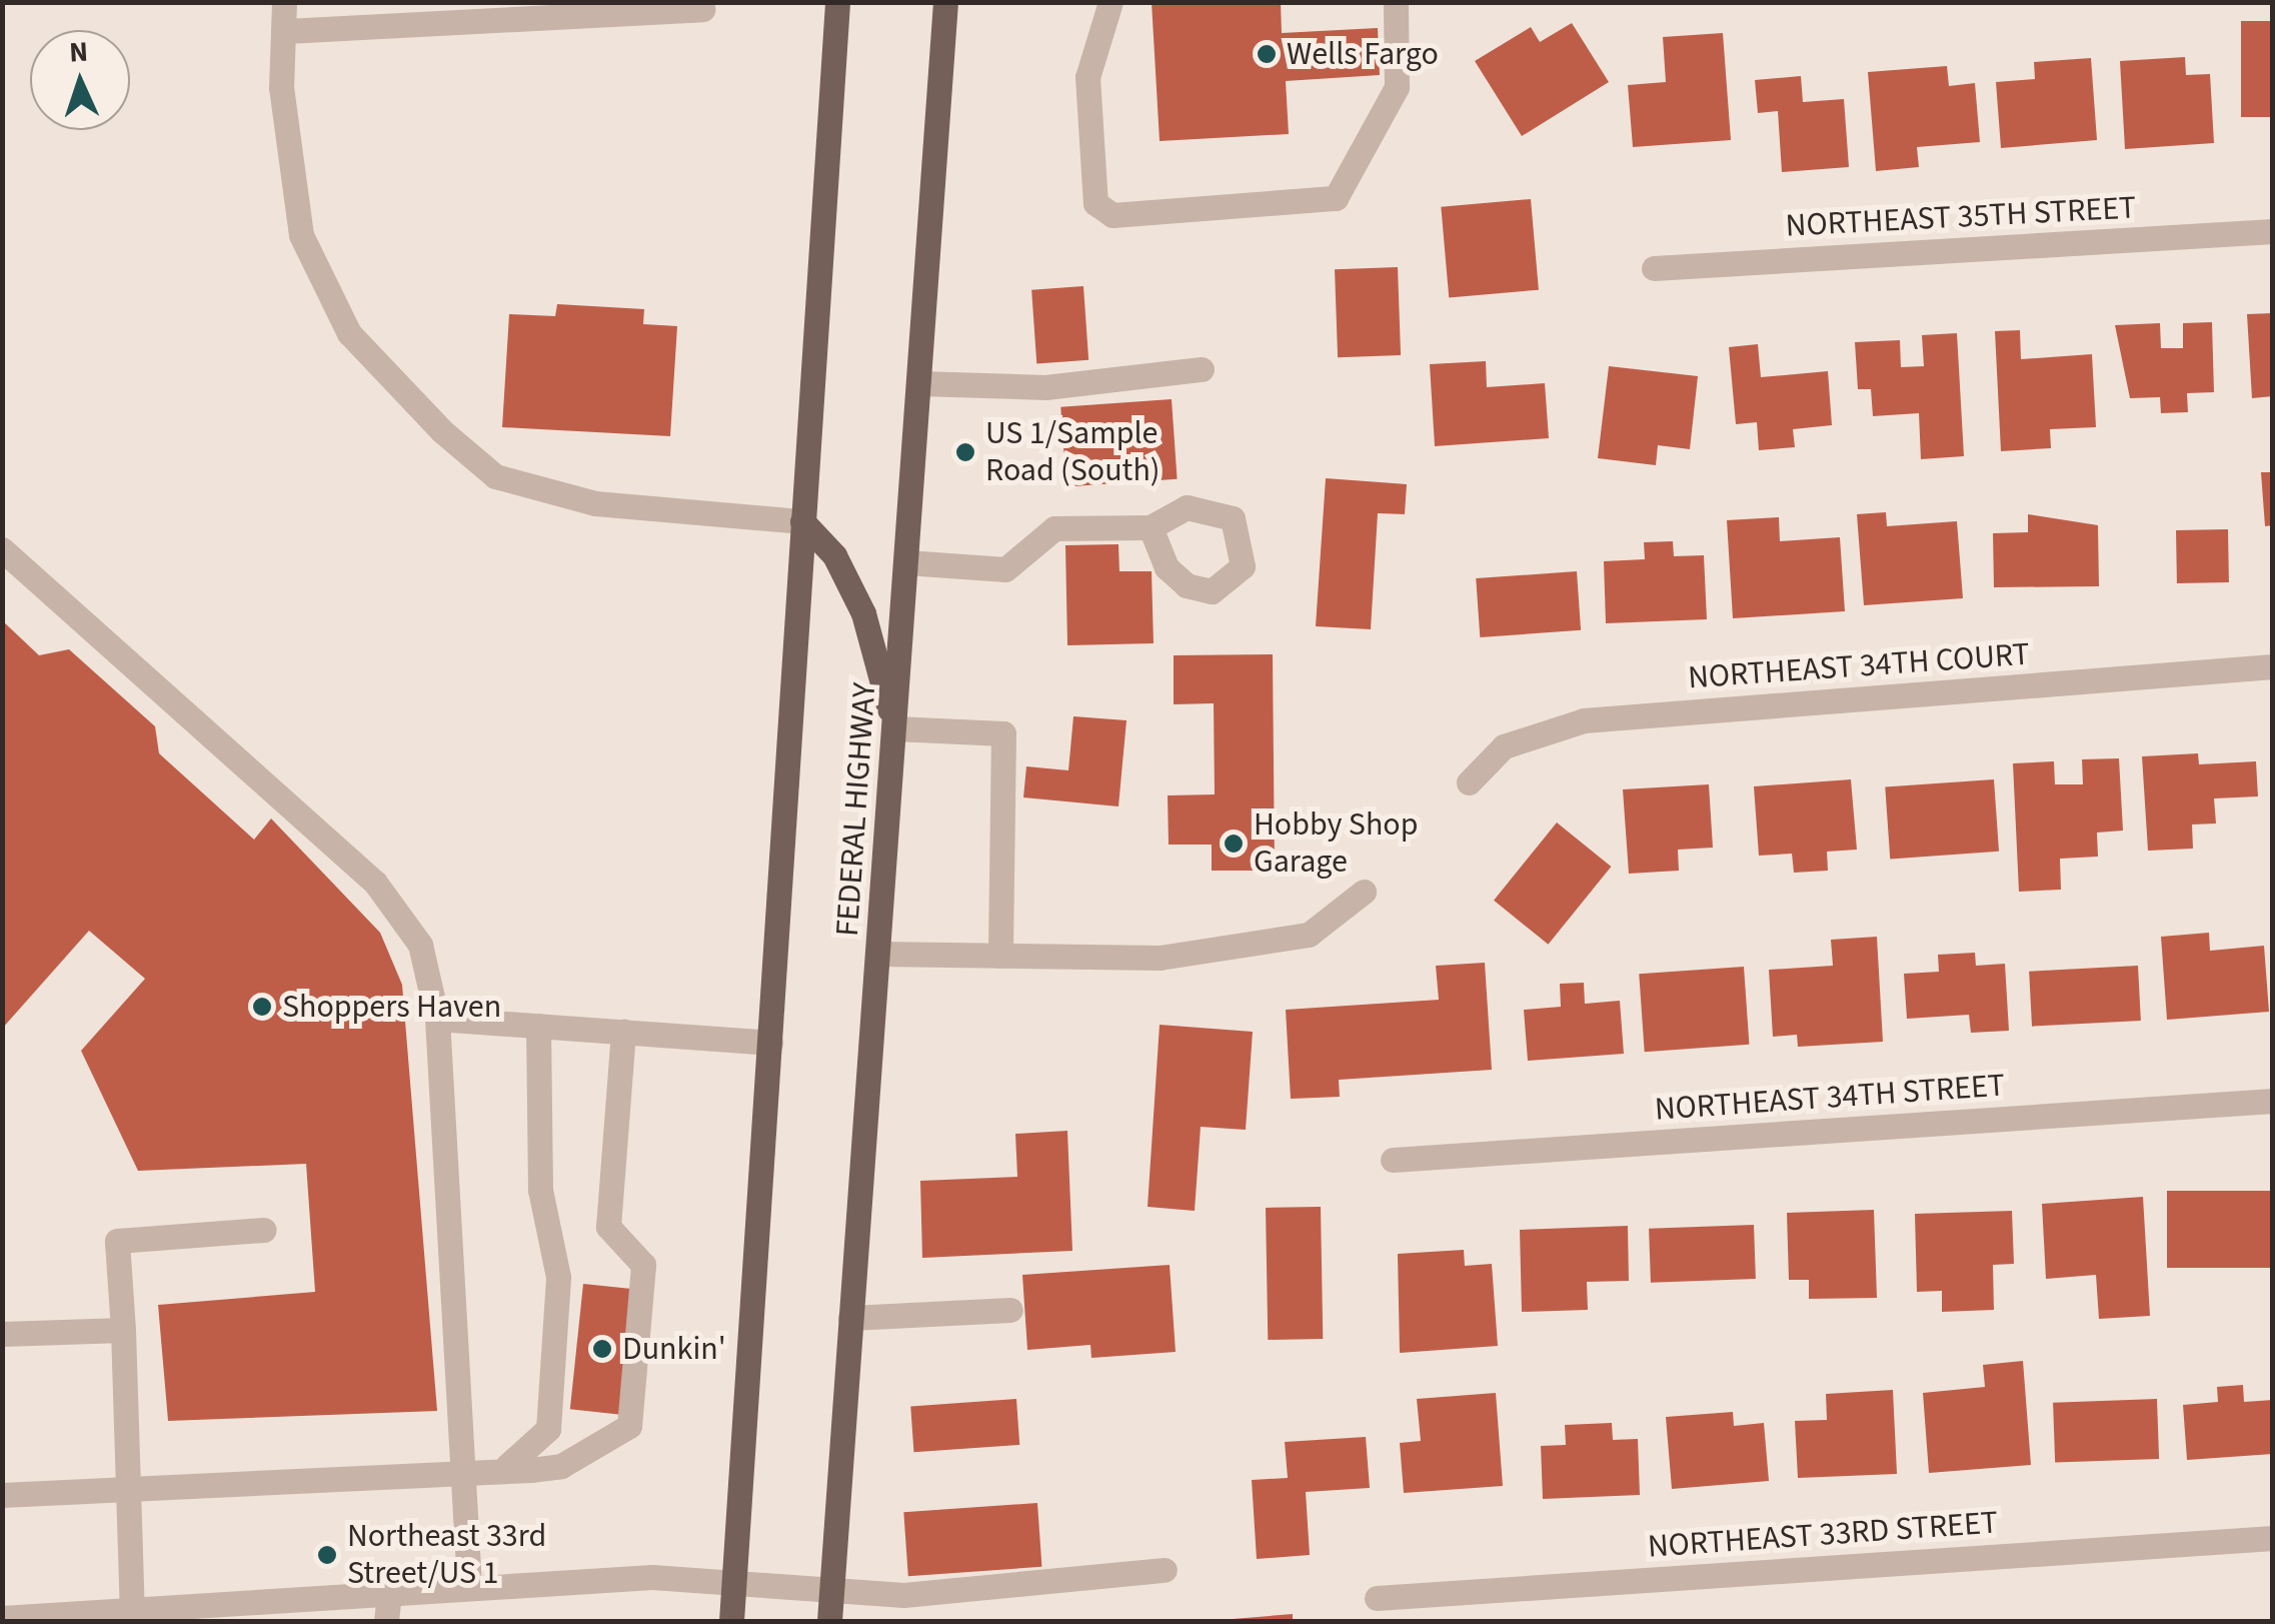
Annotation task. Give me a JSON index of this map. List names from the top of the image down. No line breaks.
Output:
{"streets":{"main road":["FEDERAL HIGHWAY"],"street":["NORTHEAST 35TH STREET","NORTHEAST 34TH COURT","NORTHEAST 34TH STREET","NORTHEAST 33RD STREET"]},"places":["Wells Fargo","US 1/Sample Road (South)","Hobby Shop Garage","Shoppers Haven","Dunkin'","Northeast 33rd Street/US 1"],"north":"top"}
